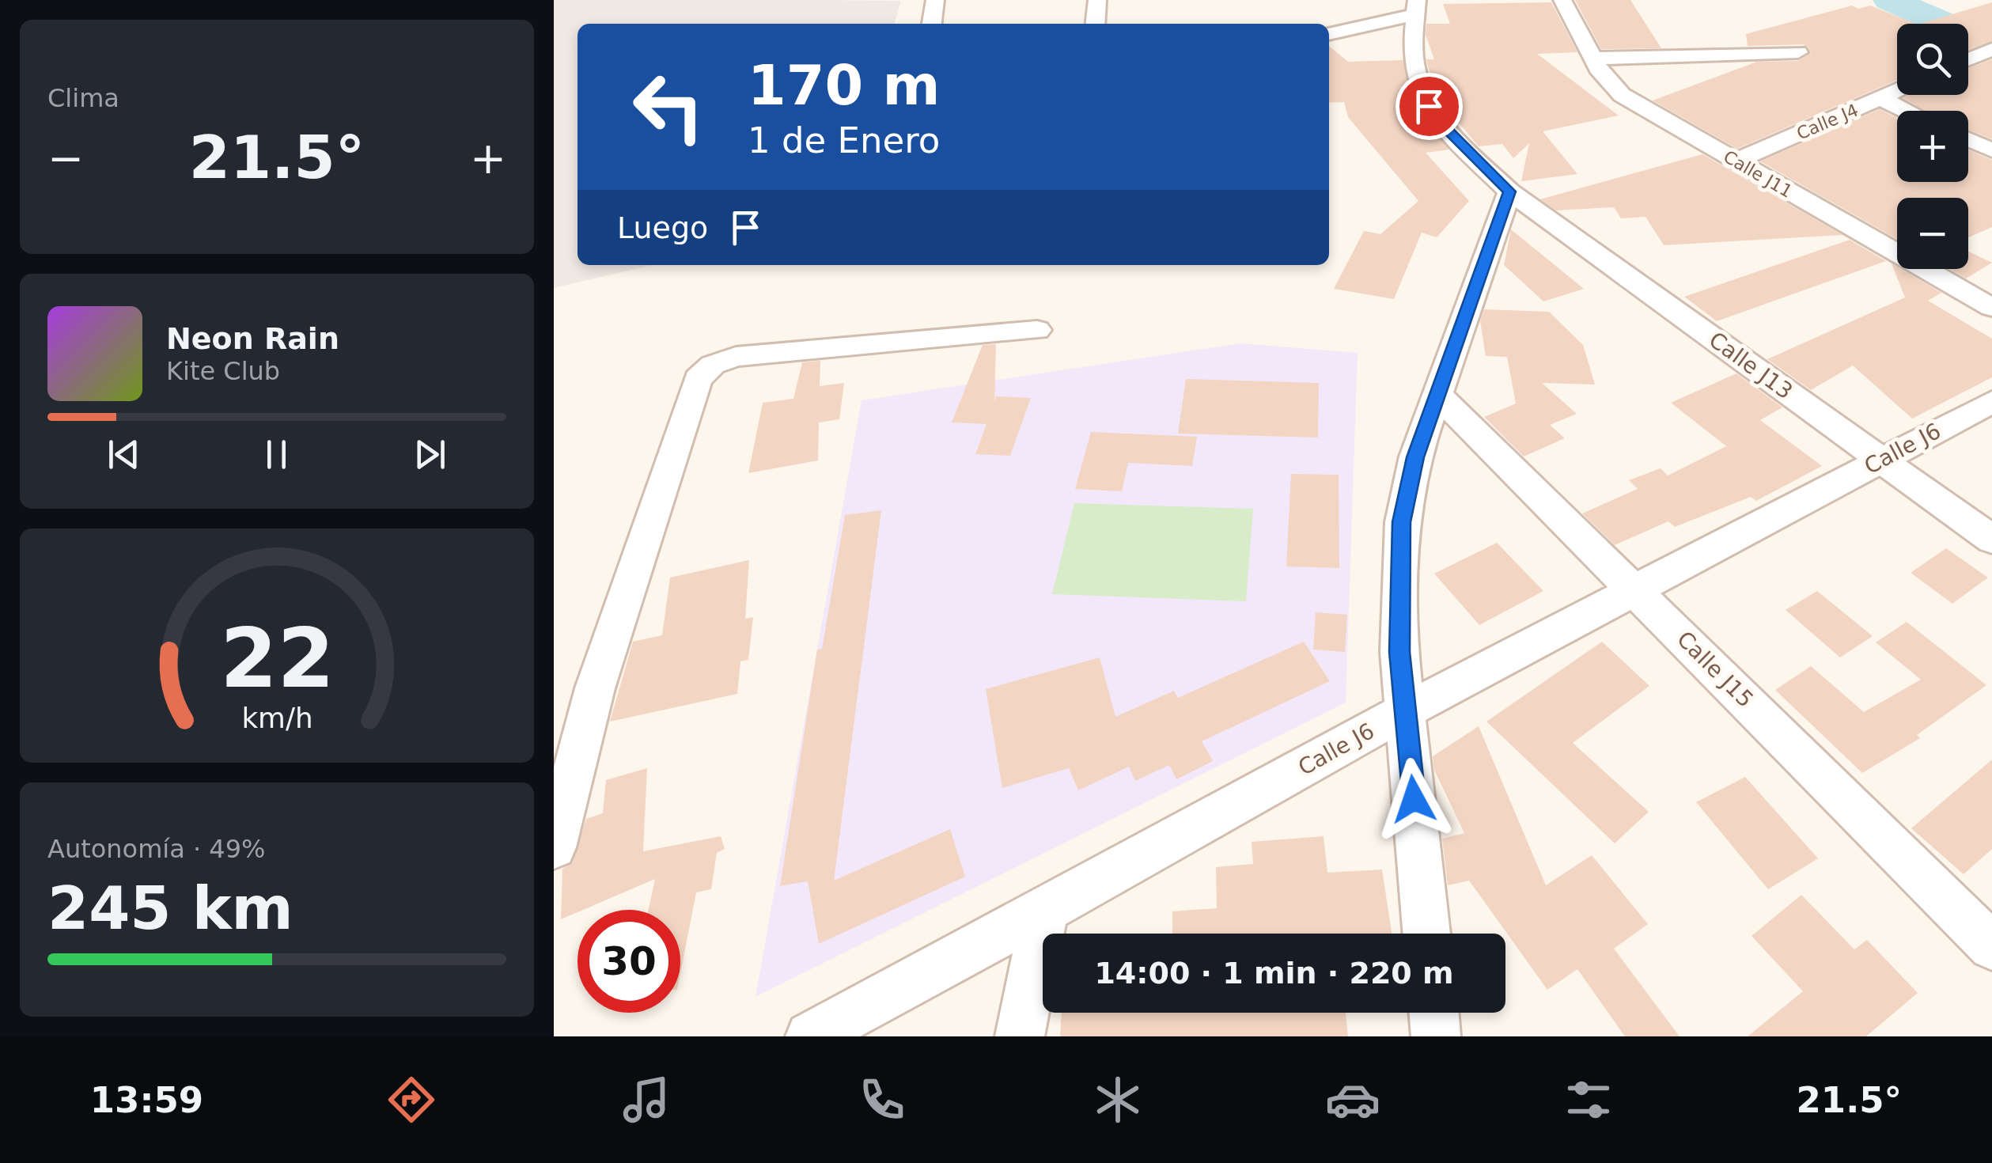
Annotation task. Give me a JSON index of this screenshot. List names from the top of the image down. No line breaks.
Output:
{"streets":{"street":["Calle J4","Calle J11","Calle J13","Calle J6","Calle J15"]},"crossings":[["Calle J4","Calle J11"],["Calle J13","Calle J6"],["Calle J6","Calle J15"]],"page":{"tile":["Clima",["Autonomía · 49%","245 km"]],"map_buttons":["+","−"],"turn":["170 m","1 de Enero"],"heat":["−","21.5°","+"],"then":"Luego","song":["Neon Rain","Kite Club"],"limit":"30","trip":"14:00 · 1 min · 220 m","tabs":["13:59","21.5°"],"gauge":["22","km/h"]}}
